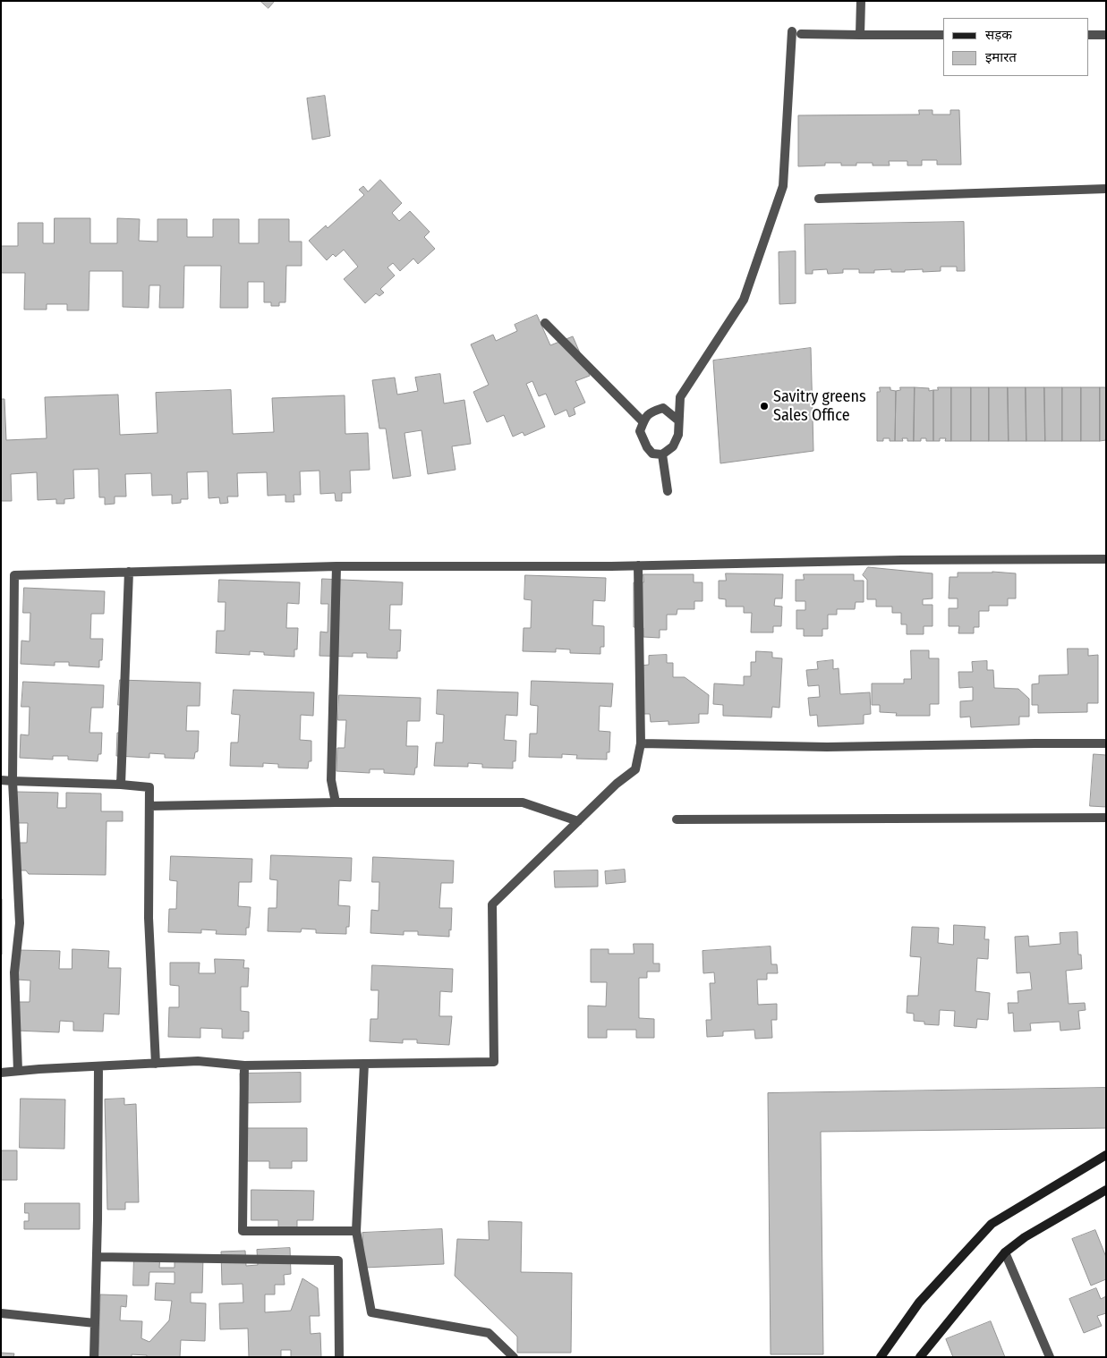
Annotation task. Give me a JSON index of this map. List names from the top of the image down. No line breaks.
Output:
{"places":["Savitry greens Sales Office"],"legend":["सड़क","इमारत"]}
